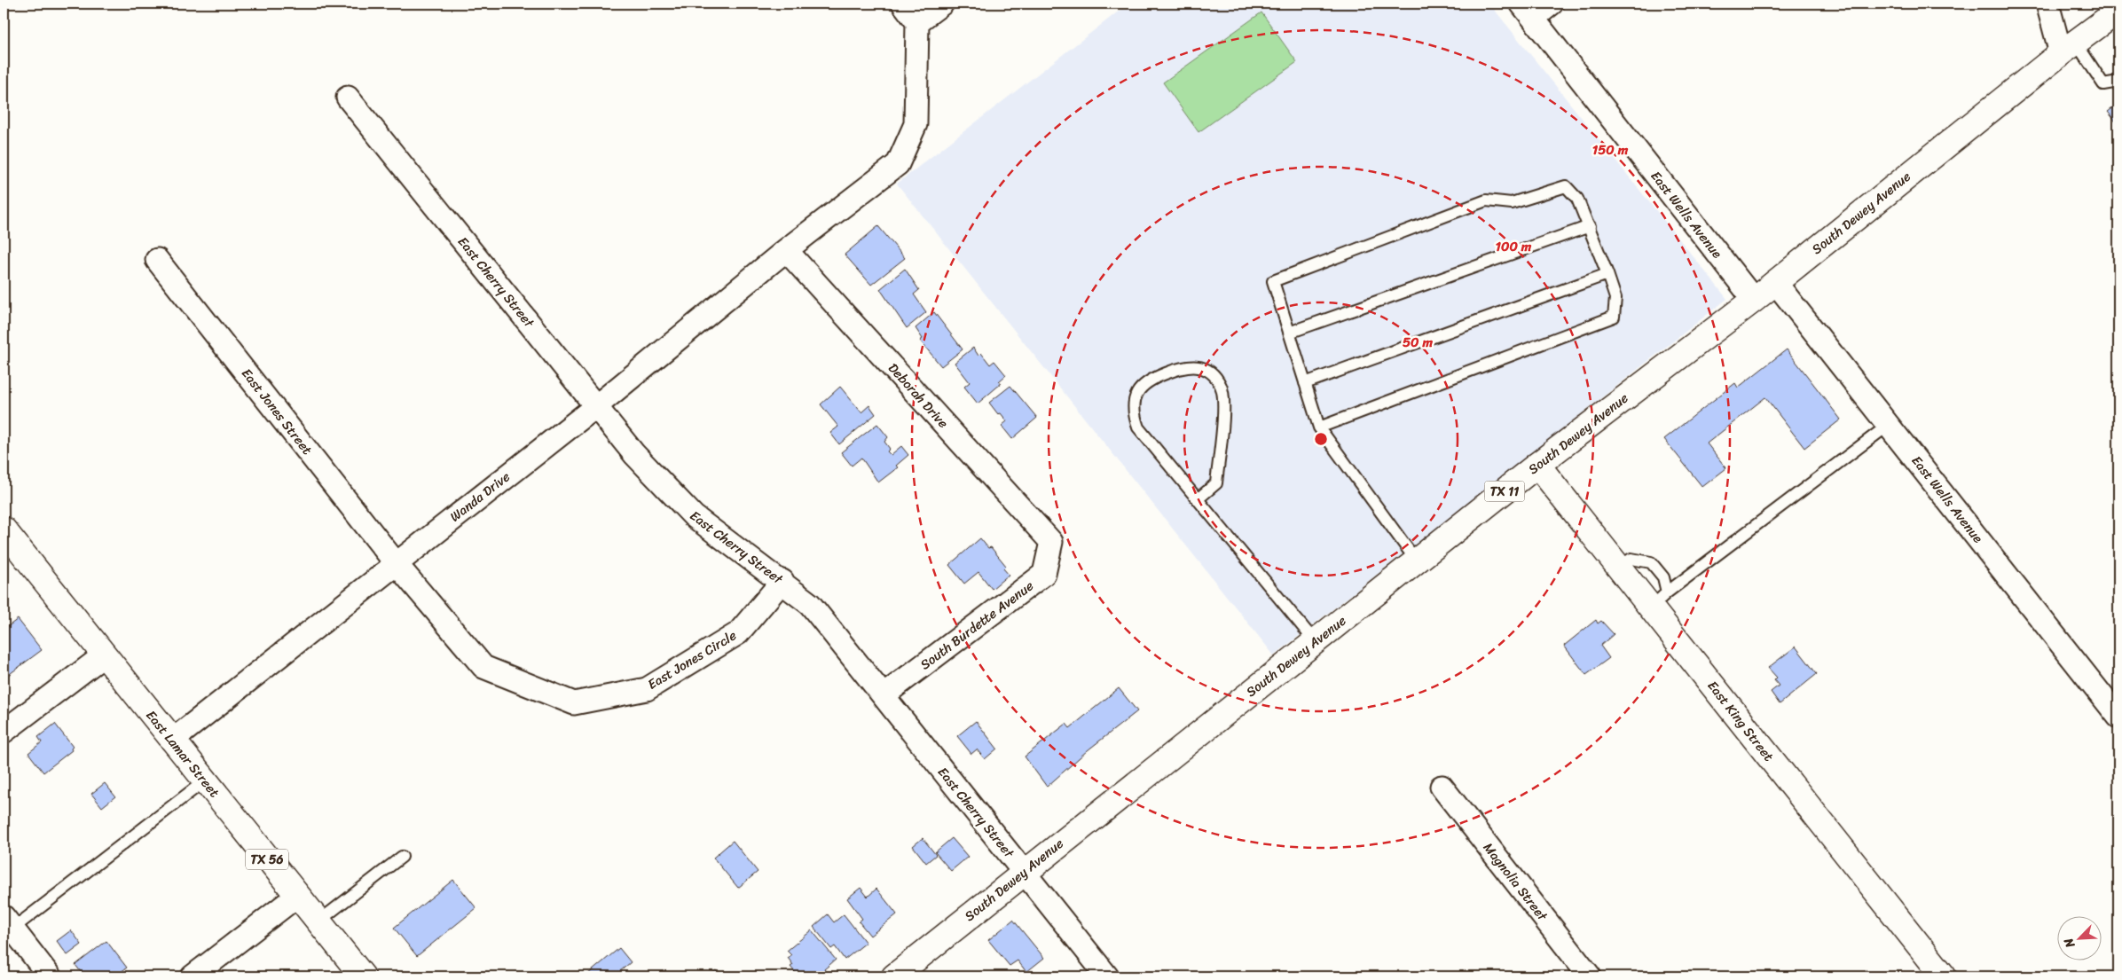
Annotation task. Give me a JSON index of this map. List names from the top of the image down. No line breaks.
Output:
{"streets":{"main road":["South Dewey Avenue","TX 11","East King Street","East Lamar Street","TX 56"],"street":["East Wells Avenue","East Cherry Street","Deborah Drive","East Jones Street","Wanda Drive","South Burdette Avenue","East Jones Circle","Magnolia Street"]},"crossings":[["South Dewey Avenue","East Wells Avenue"],["South Dewey Avenue","East Cherry Street"],["South Dewey Avenue","East King Street"],["East Cherry Street","Wanda Drive"],["East Cherry Street","South Burdette Avenue"],["East Cherry Street","East Jones Circle"],["Deborah Drive","Wanda Drive"],["Deborah Drive","South Burdette Avenue"],["East Jones Street","Wanda Drive"],["East Jones Street","East Jones Circle"],["Wanda Drive","East Jones Circle"],["Wanda Drive","East Lamar Street"]],"north":"bottom left","rings":["150 m","100 m","50 m"]}
